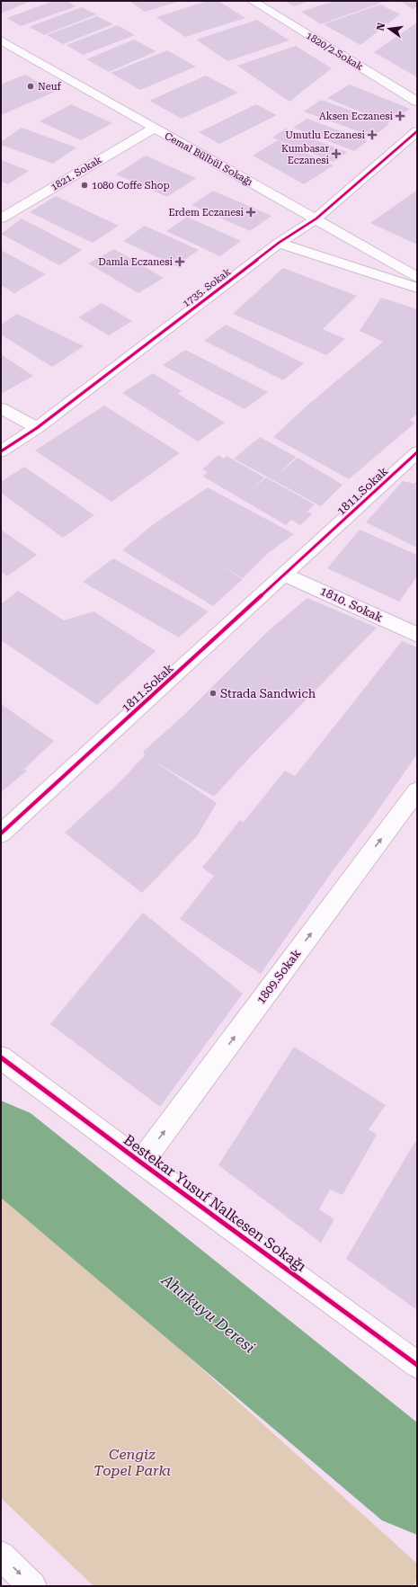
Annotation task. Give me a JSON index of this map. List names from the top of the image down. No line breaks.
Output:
{"streets":{"street":["1820/2.Sokak","Cemal Bülbül Sokağı","1821. Sokak","1735. Sokak","1811.Sokak","1810. Sokak","1809.Sokak","Bestekar Yusuf Nalkesen Sokağı"]},"crossings":[["Cemal Bülbül Sokağı","1821. Sokak"],["Cemal Bülbül Sokağı","1735. Sokak"],["1811.Sokak","1810. Sokak"],["1809.Sokak","Bestekar Yusuf Nalkesen Sokağı"]],"one_way":["1809.Sokak"],"water":["Ahırkuyu Deresi"],"parks":["Cengiz Topel Parkı"],"places":{"other":["Neuf","1080 Coffe Shop","Strada Sandwich"],"health":["Aksen Eczanesi","Umutlu Eczanesi","Kumbasar Eczanesi","Erdem Eczanesi","Damla Eczanesi"]},"north":"left"}
